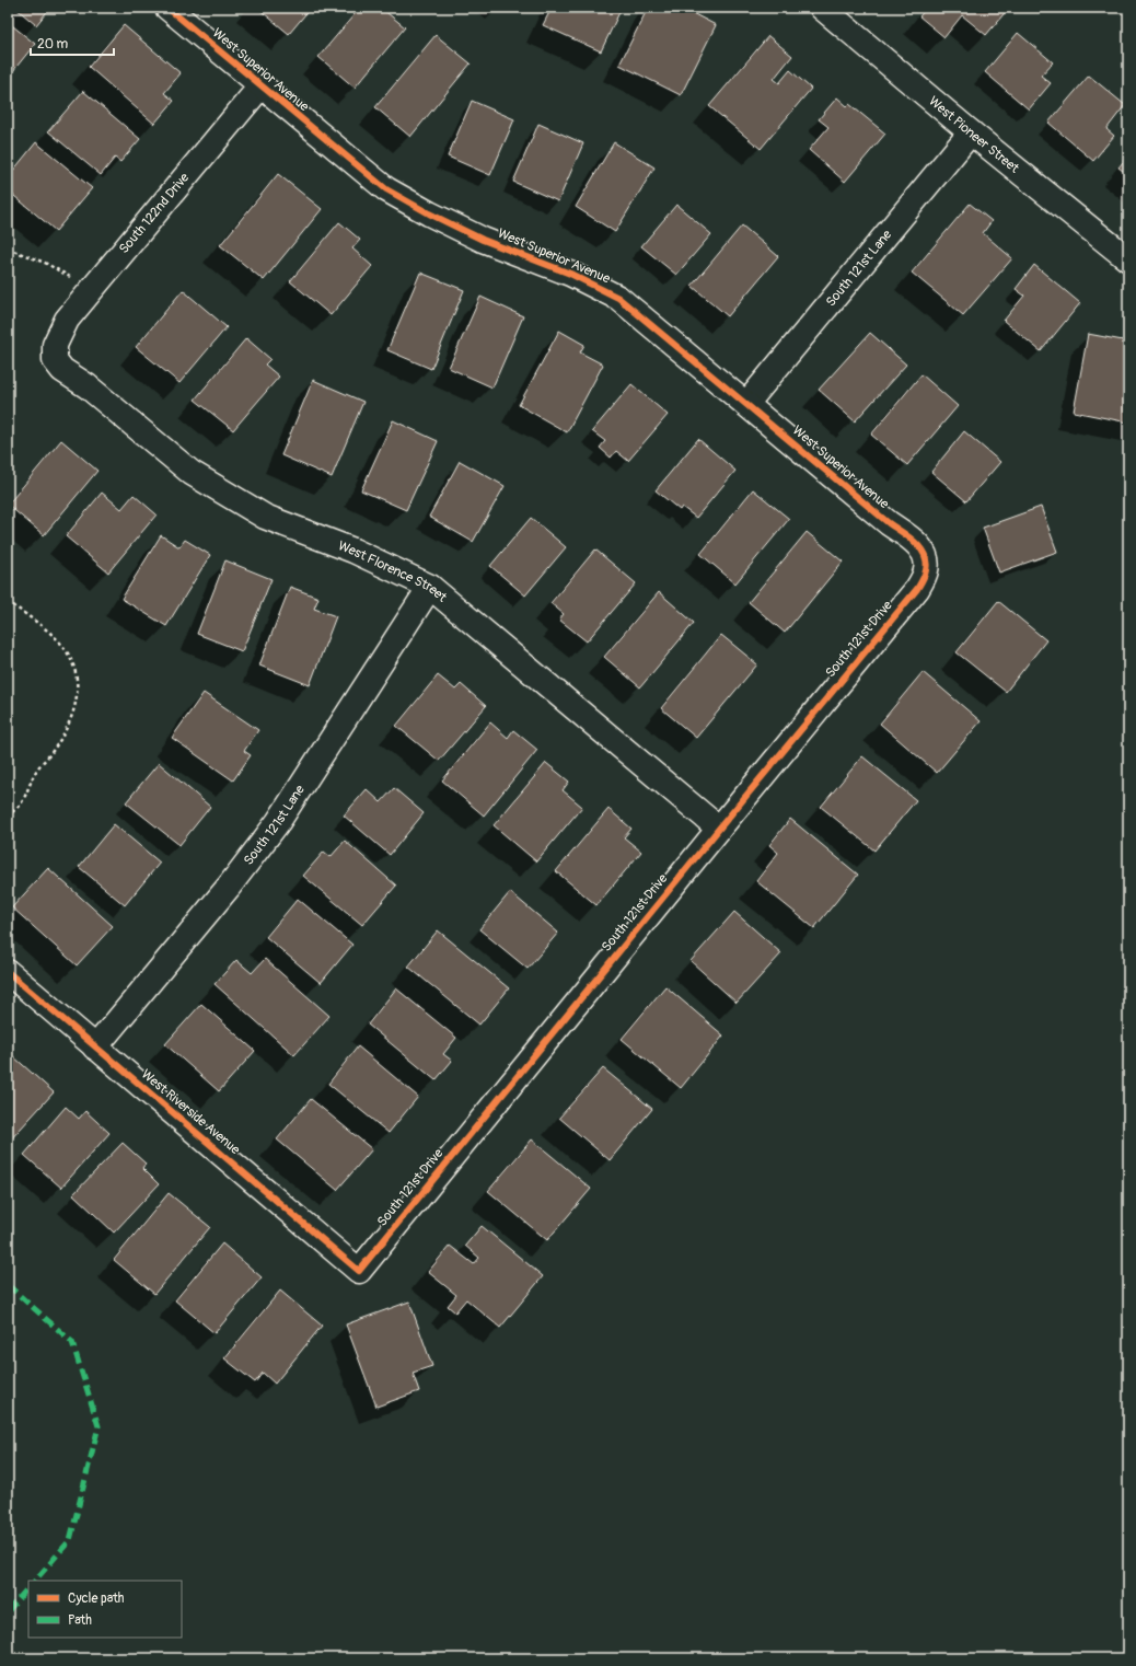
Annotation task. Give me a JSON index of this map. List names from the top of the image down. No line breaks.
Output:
{"streets":{"street":["West Superior Avenue","West Pioneer Street","South 122nd Drive","South 121st Lane","West Florence Street","South 121st Drive","West Riverside Avenue"]},"crossings":[["West Superior Avenue","South 122nd Drive"],["West Superior Avenue","South 121st Lane"],["West Superior Avenue","South 121st Drive"],["West Pioneer Street","South 121st Lane"],["South 122nd Drive","West Florence Street"],["South 121st Lane","West Florence Street"],["South 121st Lane","West Riverside Avenue"],["West Florence Street","South 121st Drive"],["South 121st Drive","West Riverside Avenue"]],"legend":["Cycle path","Path"],"scale_bar":"20 m"}
